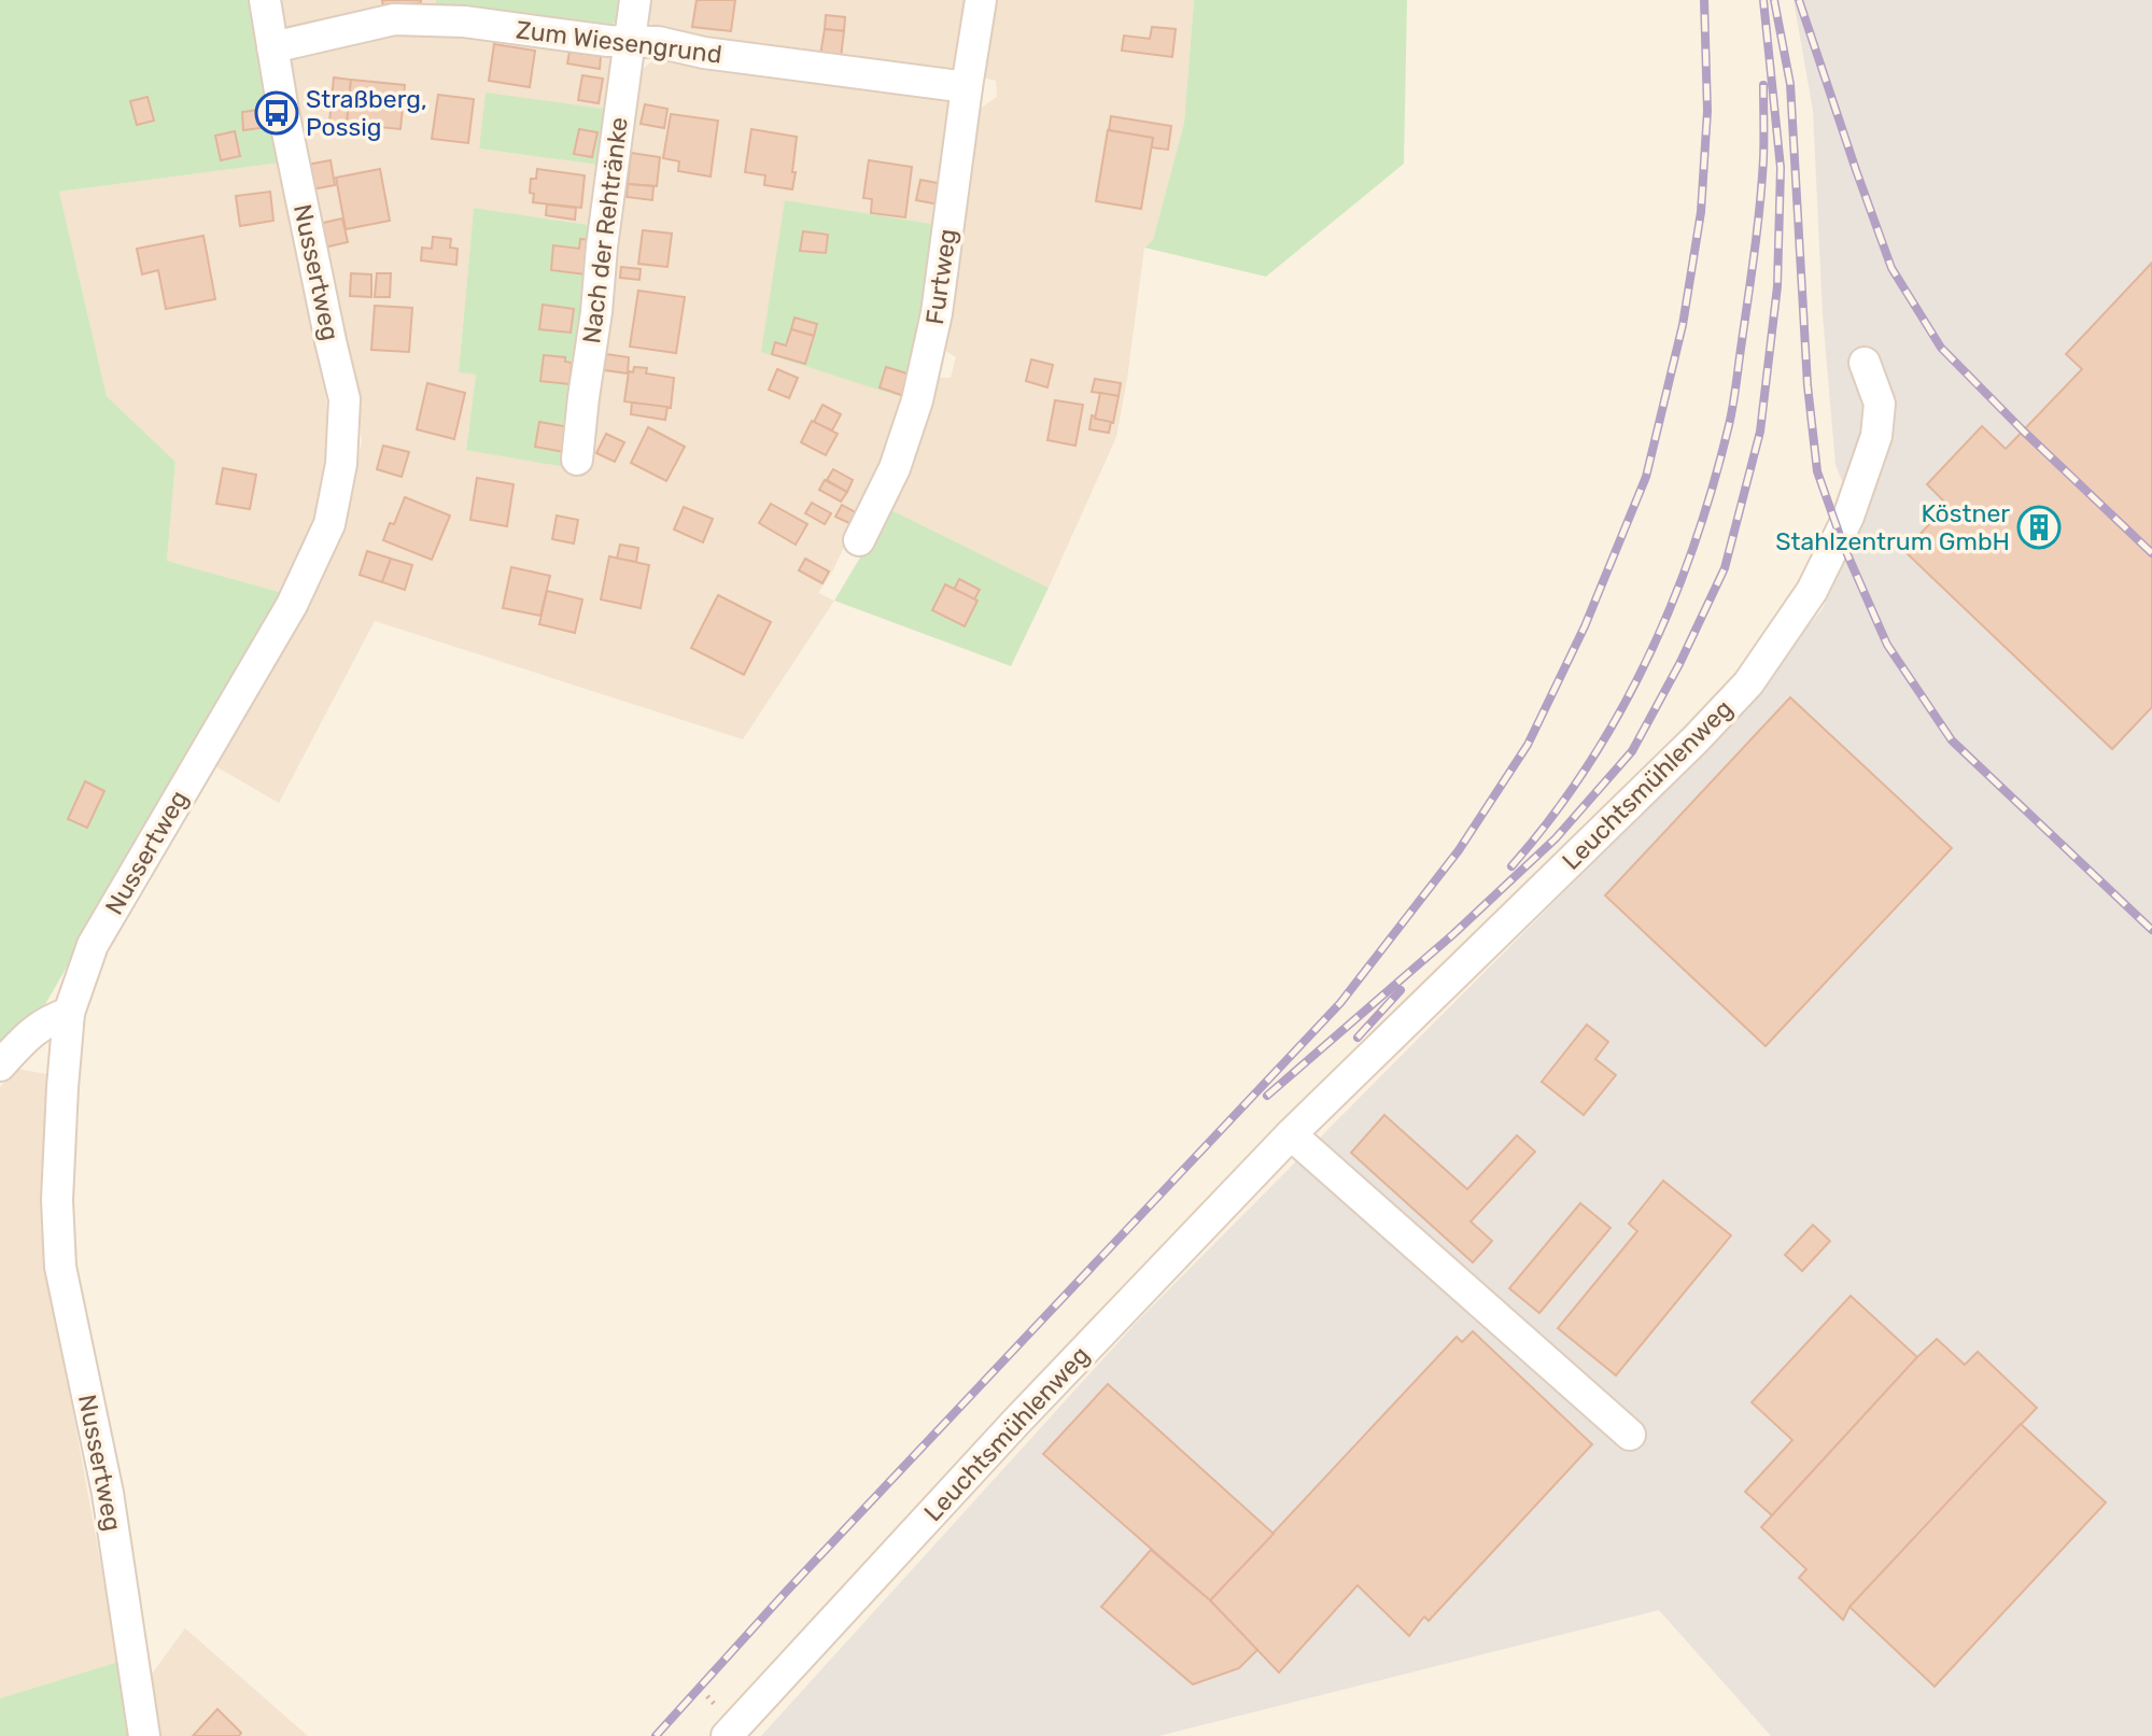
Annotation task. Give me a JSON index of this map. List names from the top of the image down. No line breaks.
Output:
{"streets":{"street":["Zum Wiesengrund","Nach der Rehtränke","Nussertweg","Furtweg","Leuchtsmühlenweg"]},"crossings":[["Zum Wiesengrund","Nach der Rehtränke"],["Zum Wiesengrund","Nussertweg"],["Zum Wiesengrund","Furtweg"]],"places":{"bus stop":["Straßberg, Possig"],"building":["Köstner Stahlzentrum GmbH"]}}
